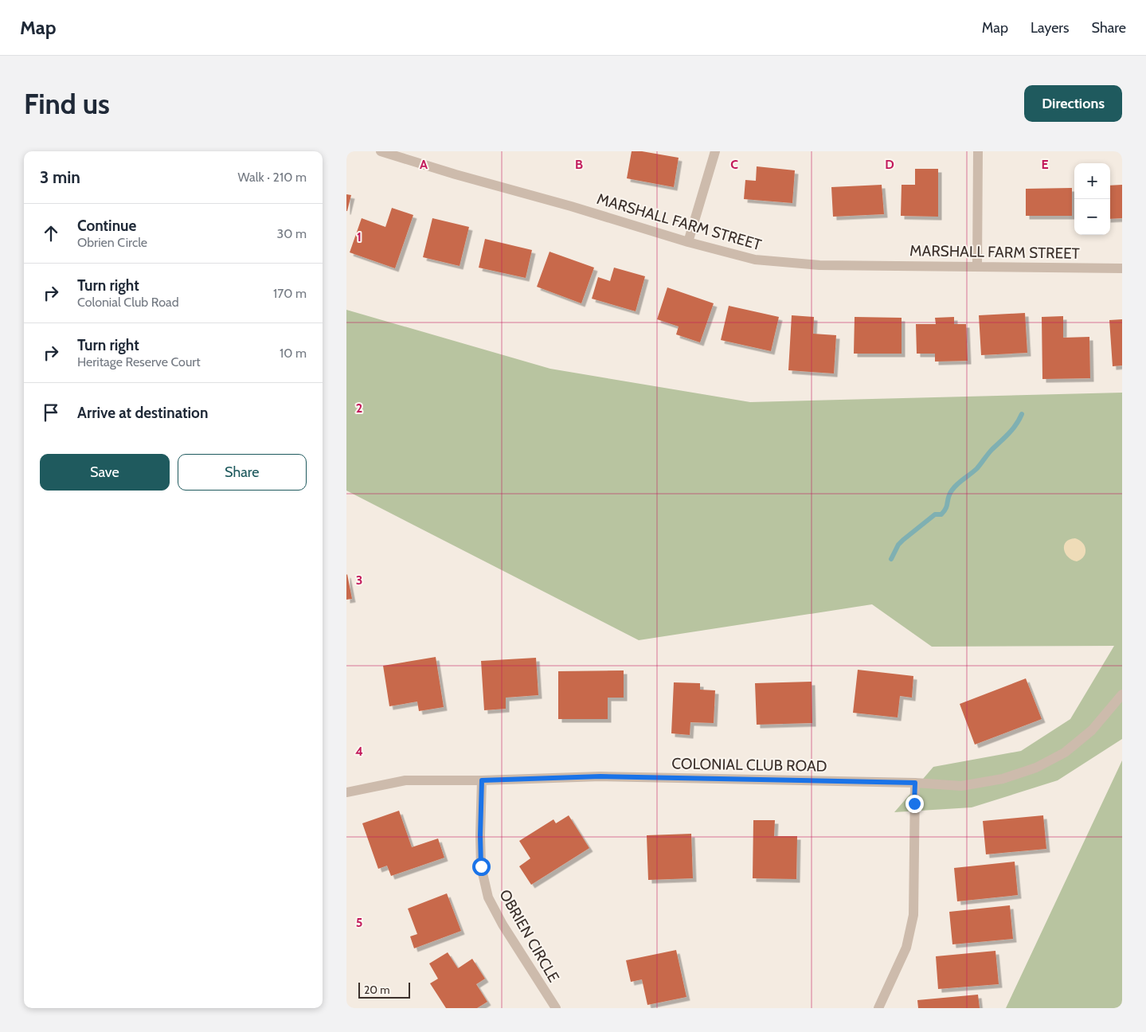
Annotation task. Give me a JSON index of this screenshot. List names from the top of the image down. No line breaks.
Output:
{"streets":{"street":["MARSHALL FARM STREET","COLONIAL CLUB ROAD","OBRIEN CIRCLE"]},"crossings":[["COLONIAL CLUB ROAD","OBRIEN CIRCLE"]],"scale_bar":"20 m","page":{"header":"Map","nav":["Map","Layers","Share"],"buttons":["Directions",["Save","Share"]],"title":"Find us","heading":["3 min","Walk · 210 m"],"map_buttons":["+","−"],"list":[["Continue","Obrien Circle","30 m"],["Turn right","Colonial Club Road","170 m"],["Turn right","Heritage Reserve Court","10 m"],"Arrive at destination"],"scale":"20 m"},"grid":{"columns":["A","B","C","D","E"],"rows":["1","2","3","4","5"]}}
